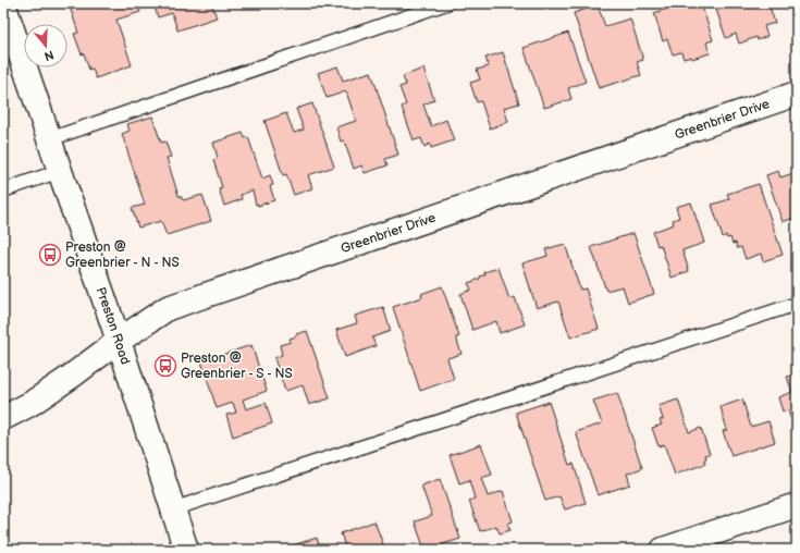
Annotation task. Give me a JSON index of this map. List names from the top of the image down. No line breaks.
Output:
{"streets":{"street":["Greenbrier Drive","Preston Road"]},"crossings":[["Greenbrier Drive","Preston Road"]],"places":{"bus stop":["Preston @ Greenbrier - N - NS","Preston @ Greenbrier - S - NS"]},"north":"bottom"}
